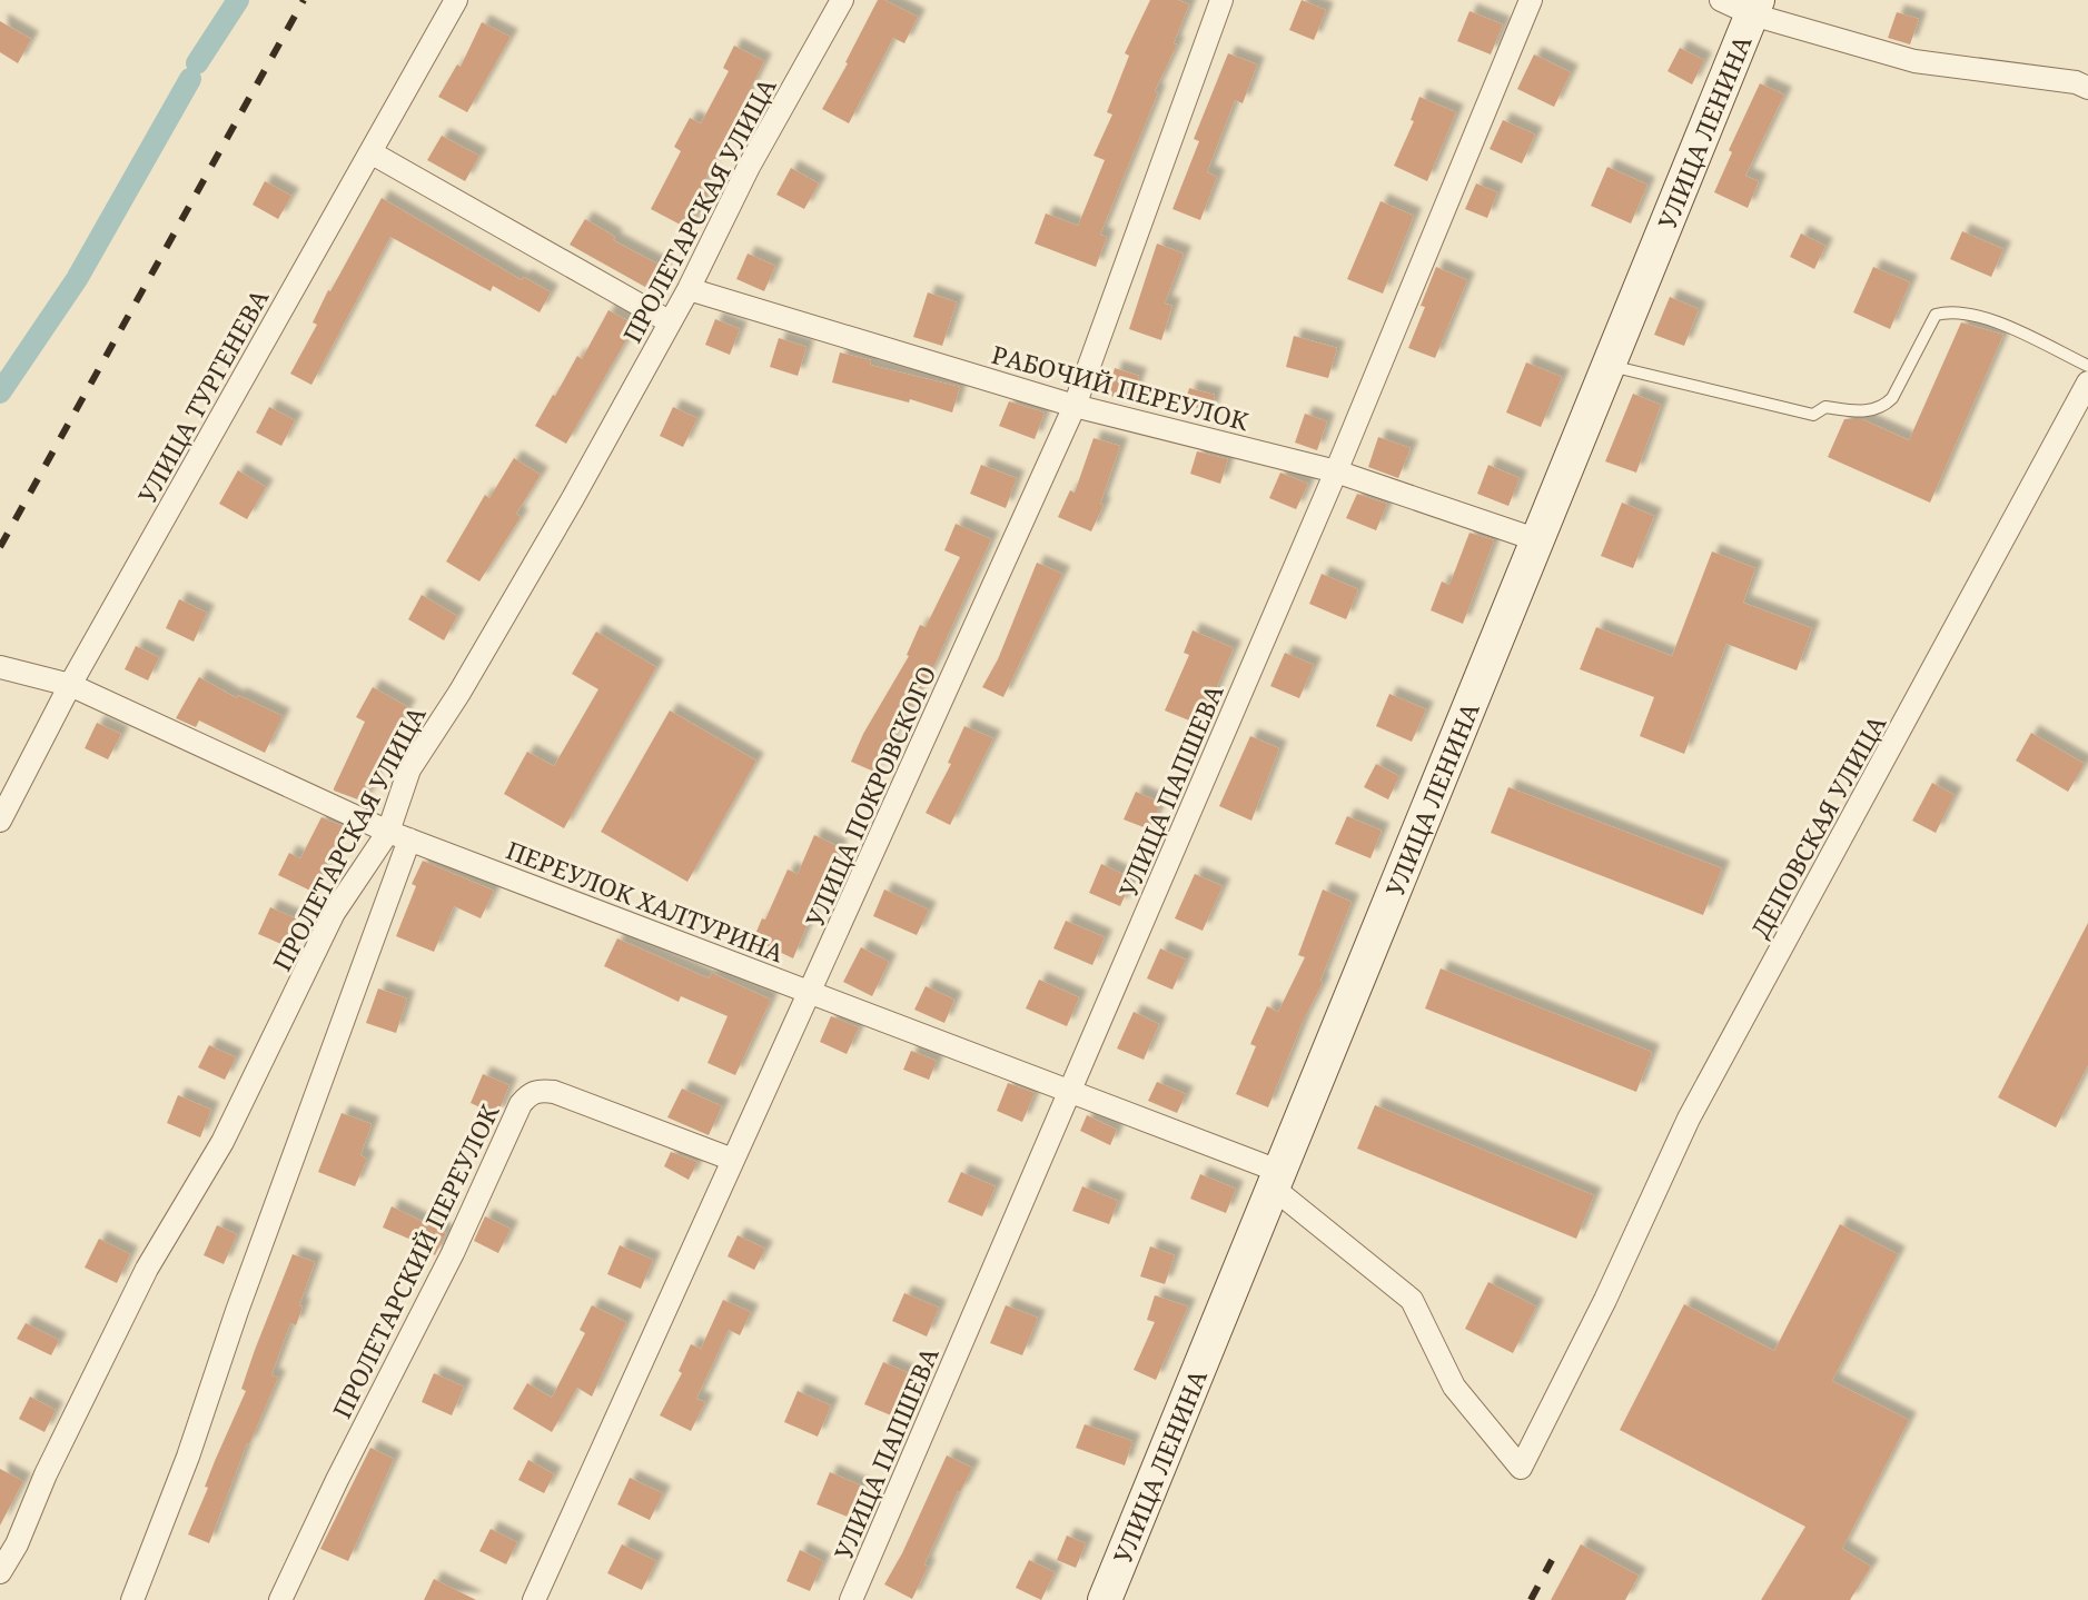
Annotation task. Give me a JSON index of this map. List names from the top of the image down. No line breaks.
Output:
{"streets":{"main road":["УЛИЦА ЛЕНИНА"],"street":["ПРОЛЕТАРСКАЯ УЛИЦА","РАБОЧИЙ ПЕРЕУЛОК","УЛИЦА ТУРГЕНЕВА","УЛИЦА ПАПШЕВА","УЛИЦА ПОКРОВСКОГО","ДЕПОВСКАЯ УЛИЦА","ПЕРЕУЛОК ХАЛТУРИНА","ПРОЛЕТАРСКИЙ ПЕРЕУЛОК"]},"crossings":[["УЛИЦА ЛЕНИНА","РАБОЧИЙ ПЕРЕУЛОК"],["УЛИЦА ЛЕНИНА","ДЕПОВСКАЯ УЛИЦА"],["УЛИЦА ЛЕНИНА","ПЕРЕУЛОК ХАЛТУРИНА"],["ПРОЛЕТАРСКАЯ УЛИЦА","РАБОЧИЙ ПЕРЕУЛОК"],["ПРОЛЕТАРСКАЯ УЛИЦА","ПЕРЕУЛОК ХАЛТУРИНА"],["РАБОЧИЙ ПЕРЕУЛОК","УЛИЦА ПАПШЕВА"],["РАБОЧИЙ ПЕРЕУЛОК","УЛИЦА ПОКРОВСКОГО"],["УЛИЦА ТУРГЕНЕВА","ПЕРЕУЛОК ХАЛТУРИНА"],["УЛИЦА ПАПШЕВА","ПЕРЕУЛОК ХАЛТУРИНА"],["УЛИЦА ПОКРОВСКОГО","ПЕРЕУЛОК ХАЛТУРИНА"],["УЛИЦА ПОКРОВСКОГО","ПРОЛЕТАРСКИЙ ПЕРЕУЛОК"],["ДЕПОВСКАЯ УЛИЦА","ПЕРЕУЛОК ХАЛТУРИНА"]]}
